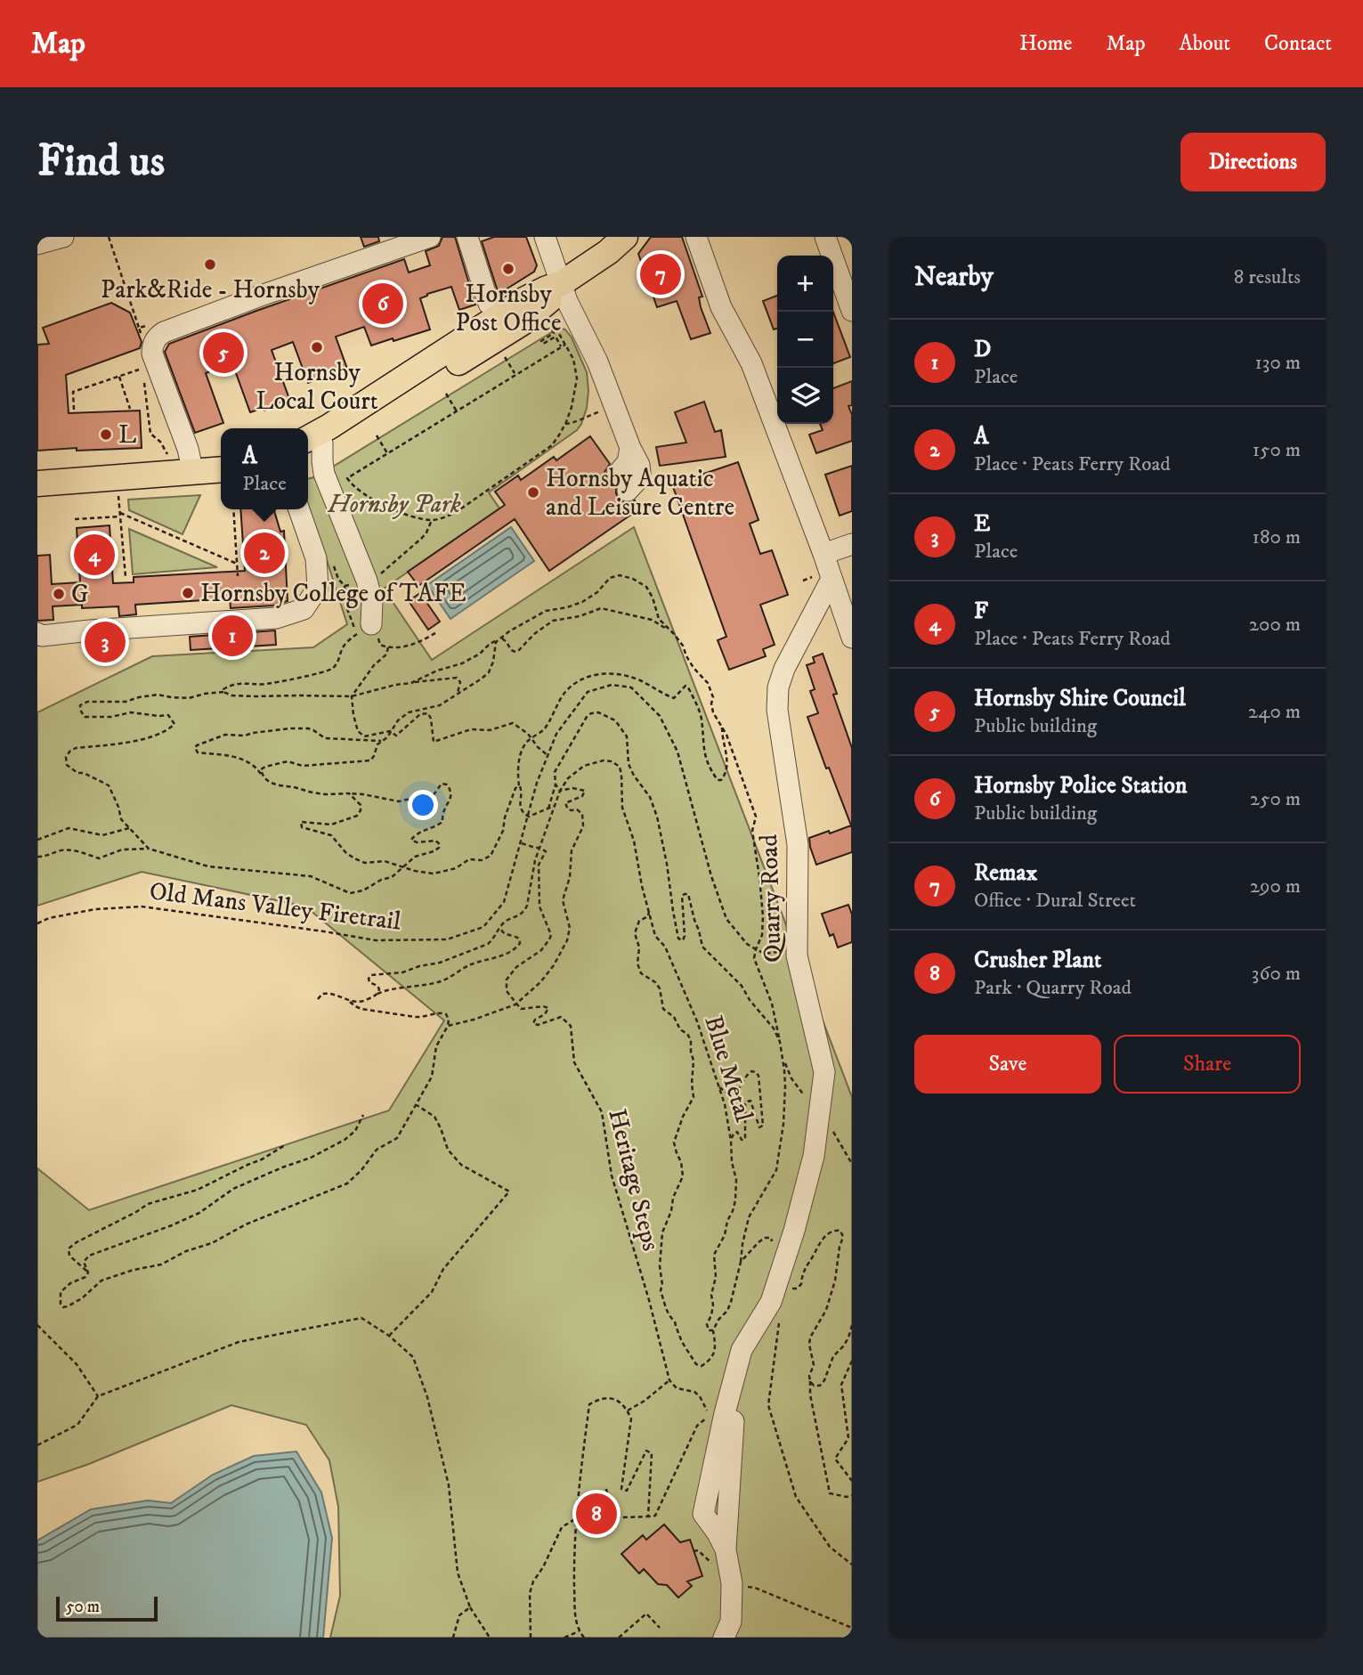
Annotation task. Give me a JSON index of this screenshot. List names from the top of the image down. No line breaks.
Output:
{"streets":{"street":["Quarry Road"],"path":["Old Mans Valley Firetrail","Blue Metal","Heritage Steps"]},"parks":["Hornsby Park"],"places":["Park&Ride - Hornsby","Hornsby Post Office","Hornsby Local Court","L","Hornsby Aquatic and Leisure Centre","Hornsby College of TAFE","G"],"scale_bar":"50 m","page":{"header":"Map","nav":["Home","Map","About","Contact"],"buttons":["Directions",["Save","Share"]],"title":"Find us","heading":["Nearby","8 results"],"pins":["7","6","5","2","4","1","3","8"],"map_buttons":["+","−"],"list":[{"mark":"1","name":"D","note":"Place","value":"130 m"},{"mark":"2","name":"A","note":"Place · Peats Ferry Road","value":"150 m"},{"mark":"3","name":"E","note":"Place","value":"180 m"},{"mark":"4","name":"F","note":"Place · Peats Ferry Road","value":"200 m"},{"mark":"5","name":"Hornsby Shire Council","note":"Public building","value":"240 m"},{"mark":"6","name":"Hornsby Police Station","note":"Public building","value":"250 m"},{"mark":"7","name":"Remax","note":"Office · Dural Street","value":"290 m"},{"mark":"8","name":"Crusher Plant","note":"Park · Quarry Road","value":"360 m"}],"popup":["A","Place"],"scale":"50 m"}}
